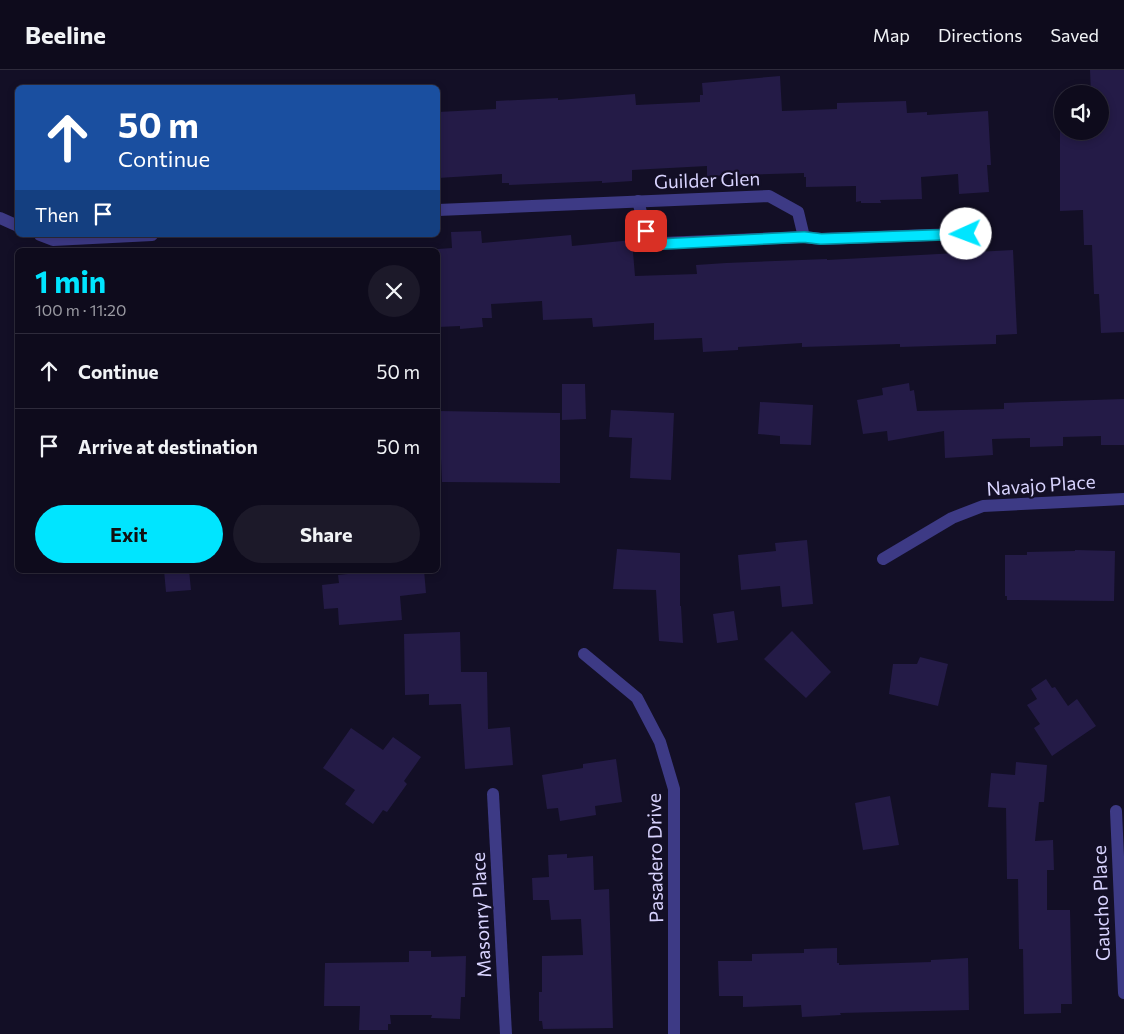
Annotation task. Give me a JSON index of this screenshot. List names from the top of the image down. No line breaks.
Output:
{"streets":{"street":["Guilder Glen","Navajo Place","Pasadero Drive","Gaucho Place","Masonry Place"]},"page":{"header":"Beeline","nav":["Map","Directions","Saved"],"turn":["50 m","Continue"],"then":"Then","heading":["1 min","100 m · 11:20"],"list":[{"name":"Continue","value":"50 m"},{"name":"Arrive at destination","value":"50 m"}],"buttons":["Exit","Share"]}}
